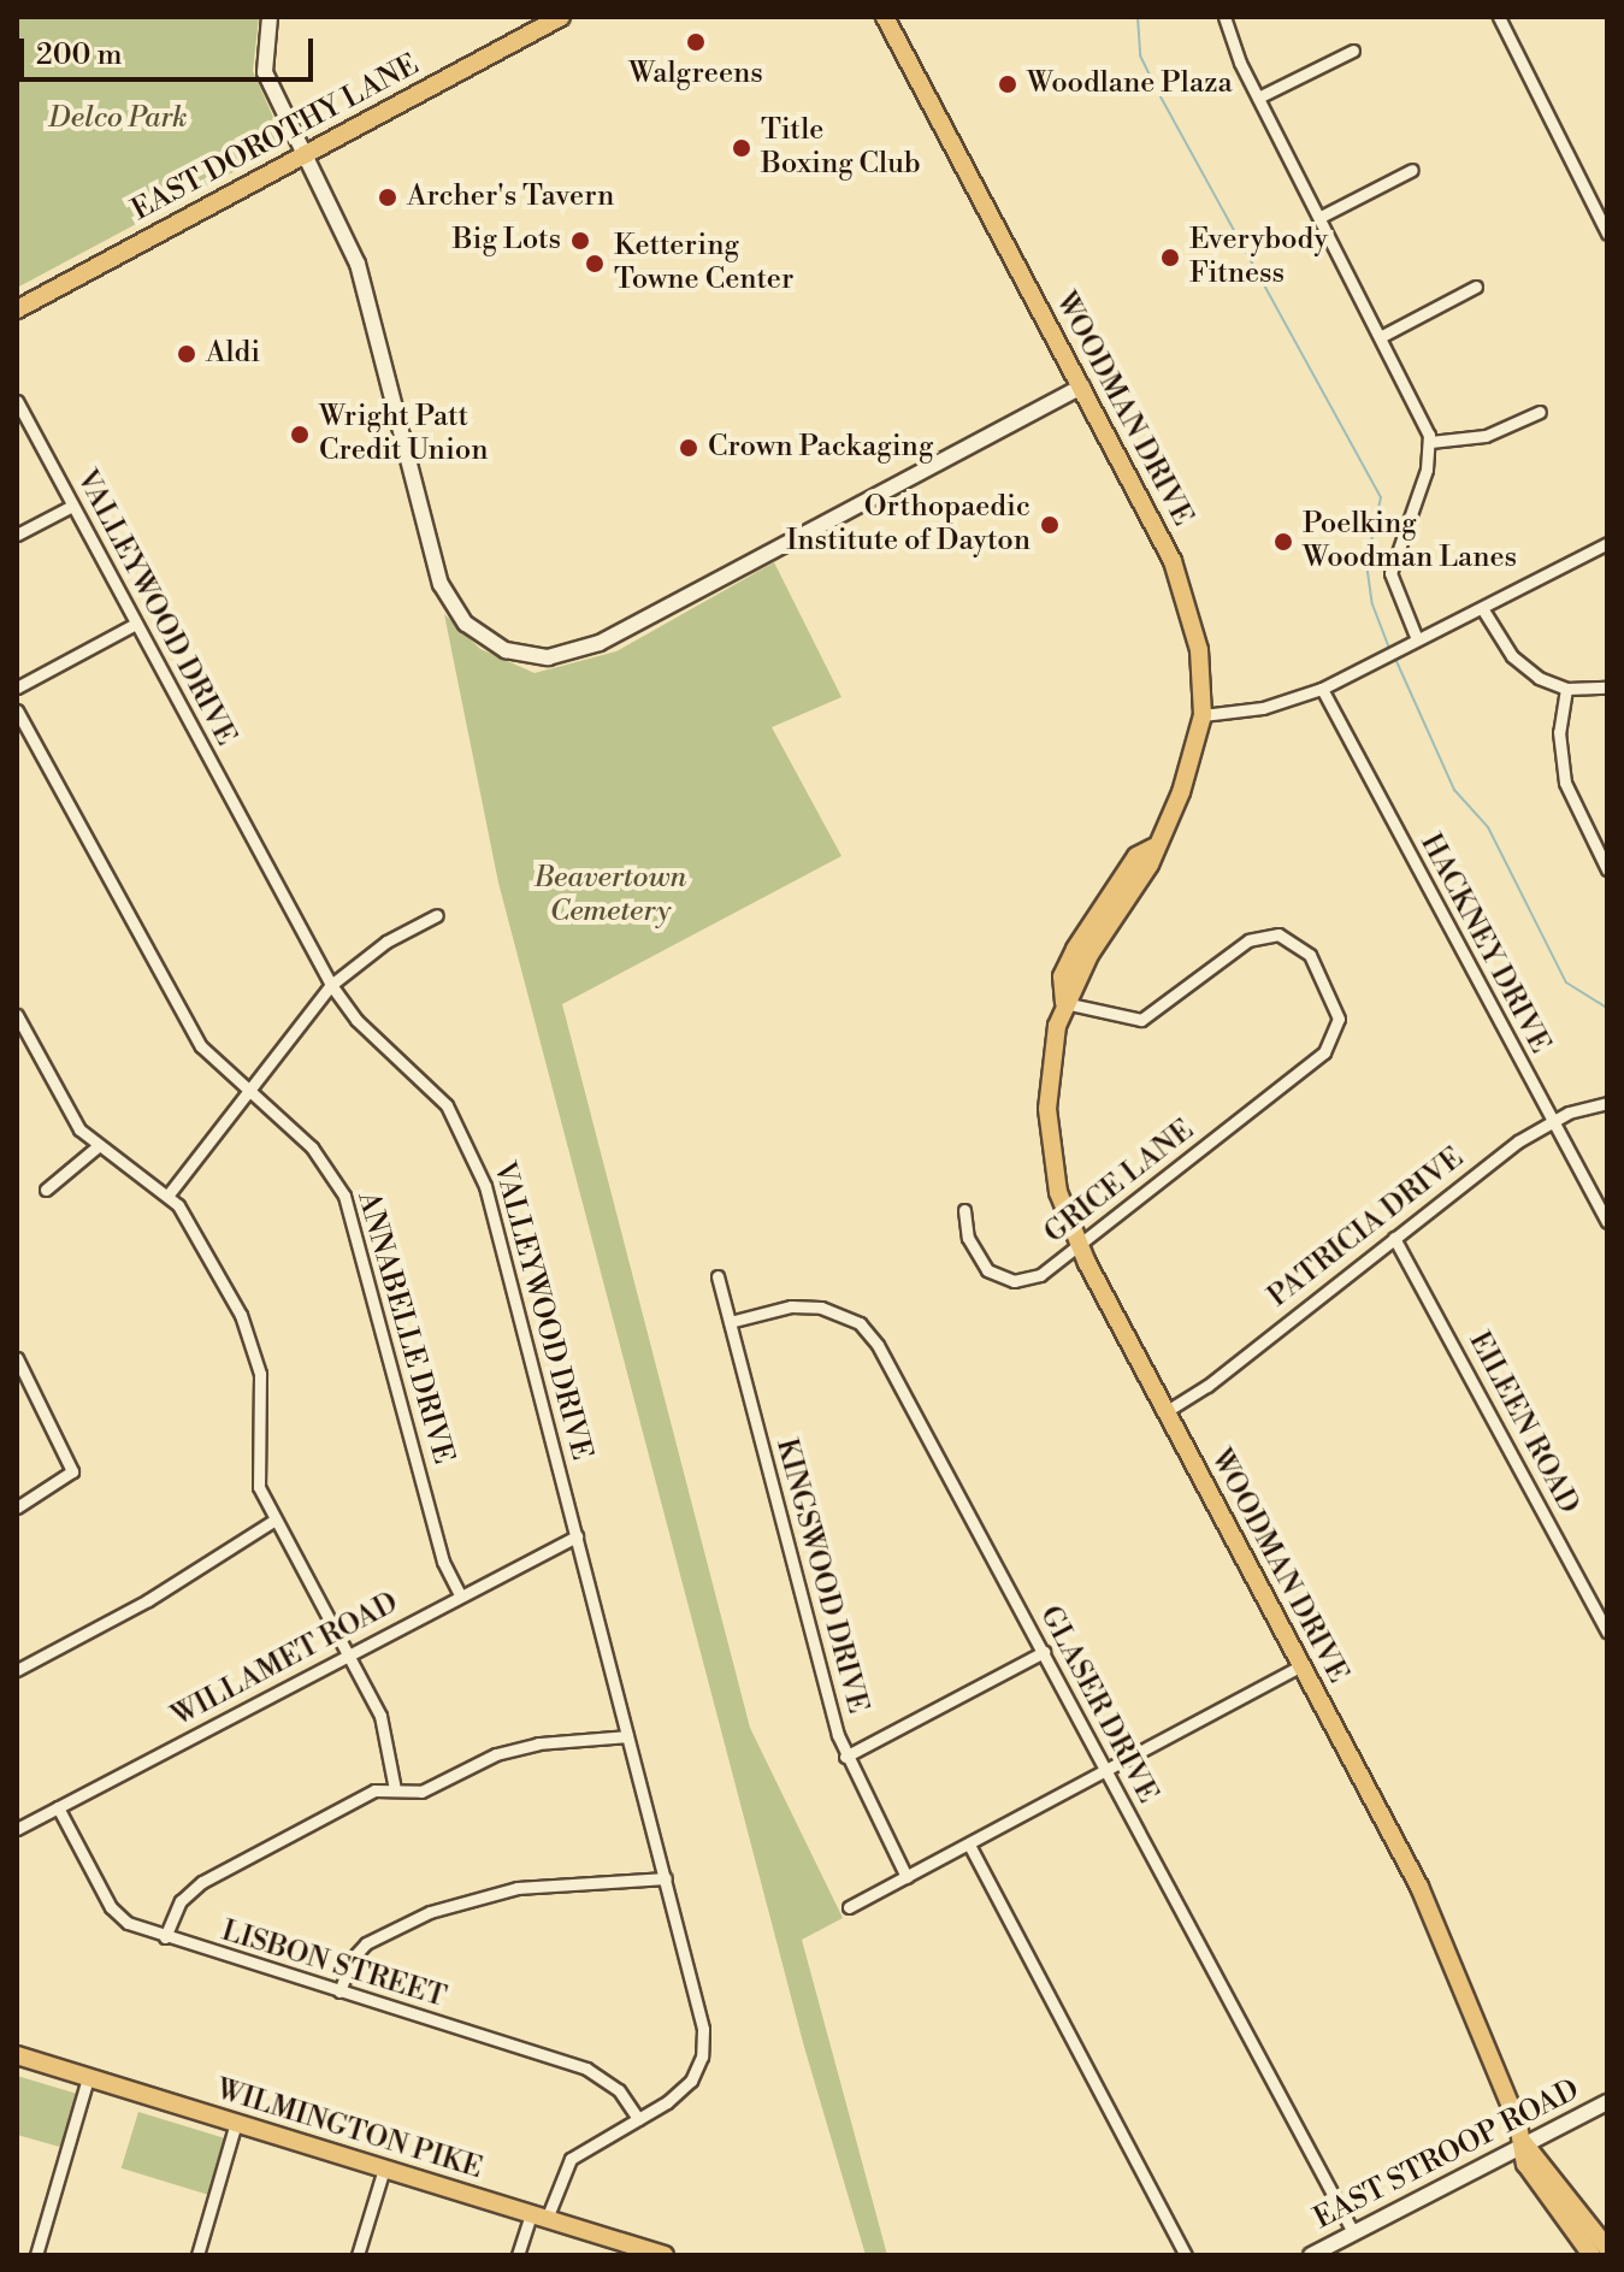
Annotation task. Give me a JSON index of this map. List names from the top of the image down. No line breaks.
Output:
{"streets":{"main road":["EAST DOROTHY LANE","WOODMAN DRIVE","WILMINGTON PIKE"],"street":["VALLEYWOOD DRIVE","HACKNEY DRIVE","GRICE LANE","PATRICIA DRIVE","ANNABELLE DRIVE","EILEEN ROAD","KINGSWOOD DRIVE","WILLAMET ROAD","GLASER DRIVE","LISBON STREET","EAST STROOP ROAD"]},"crossings":[["WOODMAN DRIVE","GRICE LANE"],["WOODMAN DRIVE","PATRICIA DRIVE"],["WOODMAN DRIVE","EAST STROOP ROAD"],["VALLEYWOOD DRIVE","WILLAMET ROAD"],["VALLEYWOOD DRIVE","LISBON STREET"],["VALLEYWOOD DRIVE","WILMINGTON PIKE"],["HACKNEY DRIVE","PATRICIA DRIVE"],["PATRICIA DRIVE","EILEEN ROAD"],["ANNABELLE DRIVE","WILLAMET ROAD"],["KINGSWOOD DRIVE","GLASER DRIVE"],["WILLAMET ROAD","LISBON STREET"],["GLASER DRIVE","EAST STROOP ROAD"]],"parks":["Delco Park","Beavertown Cemetery"],"places":["Walgreens","Woodlane Plaza","Title Boxing Club","Archer's Tavern","Big Lots","Everybody Fitness","Kettering Towne Center","Aldi","Wright Patt Credit Union","Crown Packaging","Orthopaedic Institute of Dayton","Poelking Woodman Lanes"],"scale_bar":"200 m"}
